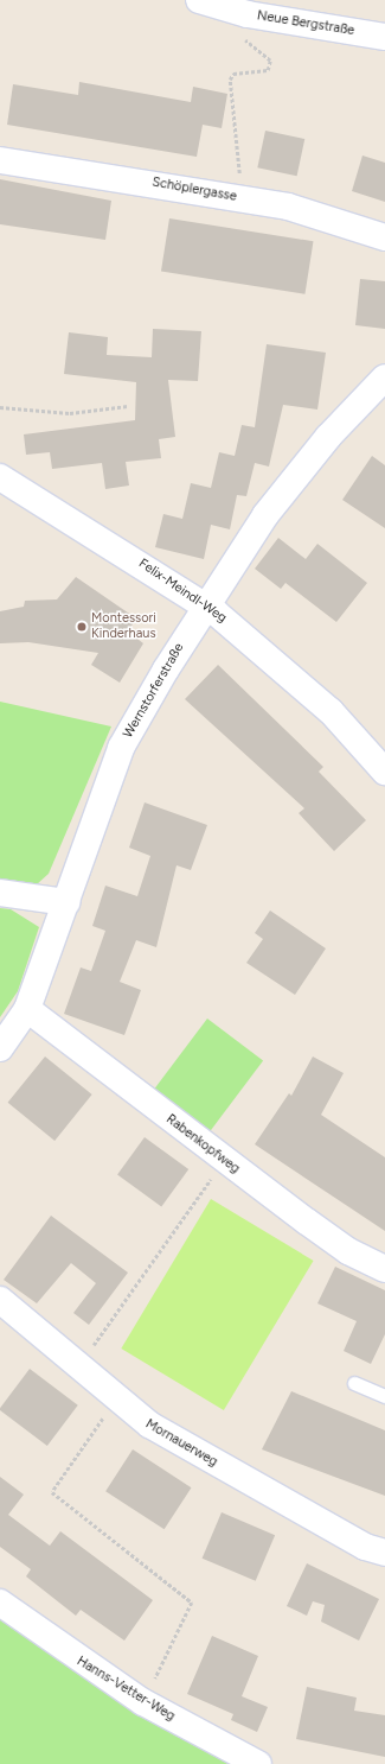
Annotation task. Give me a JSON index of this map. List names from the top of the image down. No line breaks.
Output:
{"streets":{"street":["Neue Bergstraße","Schöplergasse","Felix-Meindl-Weg","Wernstorferstraße","Rabenkopfweg","Mornauerweg","Hanns-Vetter-Weg"]},"crossings":[["Felix-Meindl-Weg","Wernstorferstraße"],["Wernstorferstraße","Rabenkopfweg"]],"places":["Montessori Kinderhaus"]}
